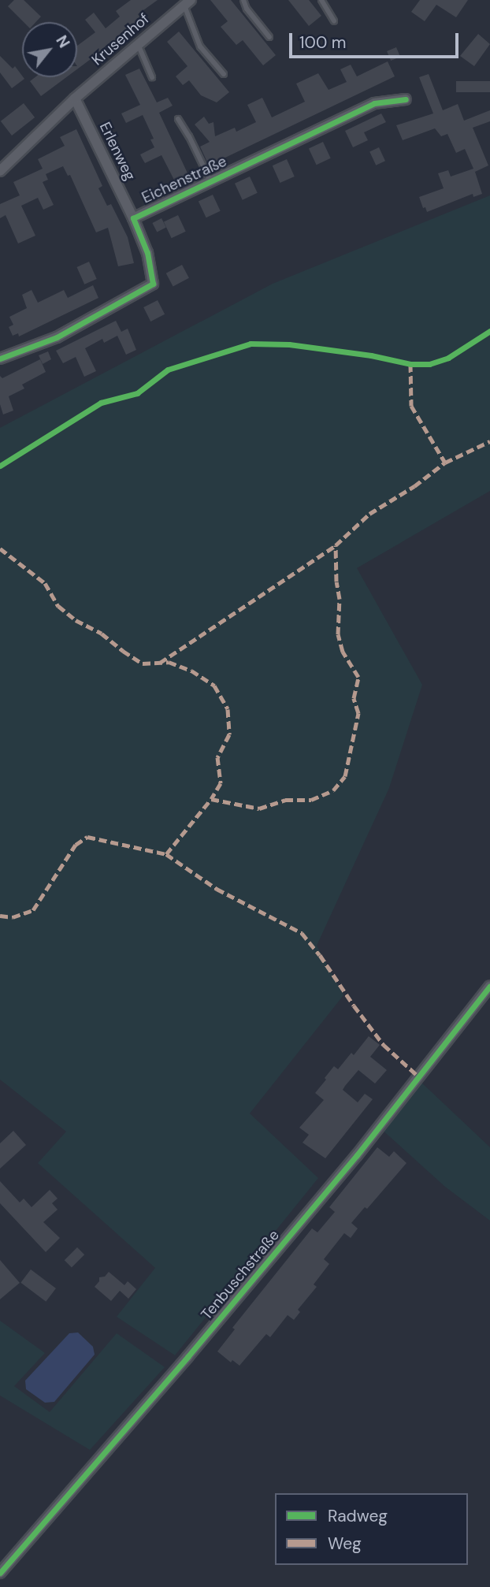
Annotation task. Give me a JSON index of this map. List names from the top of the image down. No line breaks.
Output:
{"streets":{"street":["Krusenhof","Erlenweg","Eichenstraße","Tenbuschstraße"]},"crossings":[["Krusenhof","Erlenweg"],["Erlenweg","Eichenstraße"]],"legend":["Radweg","Weg"],"scale_bar":"100 m","north":"top right"}
